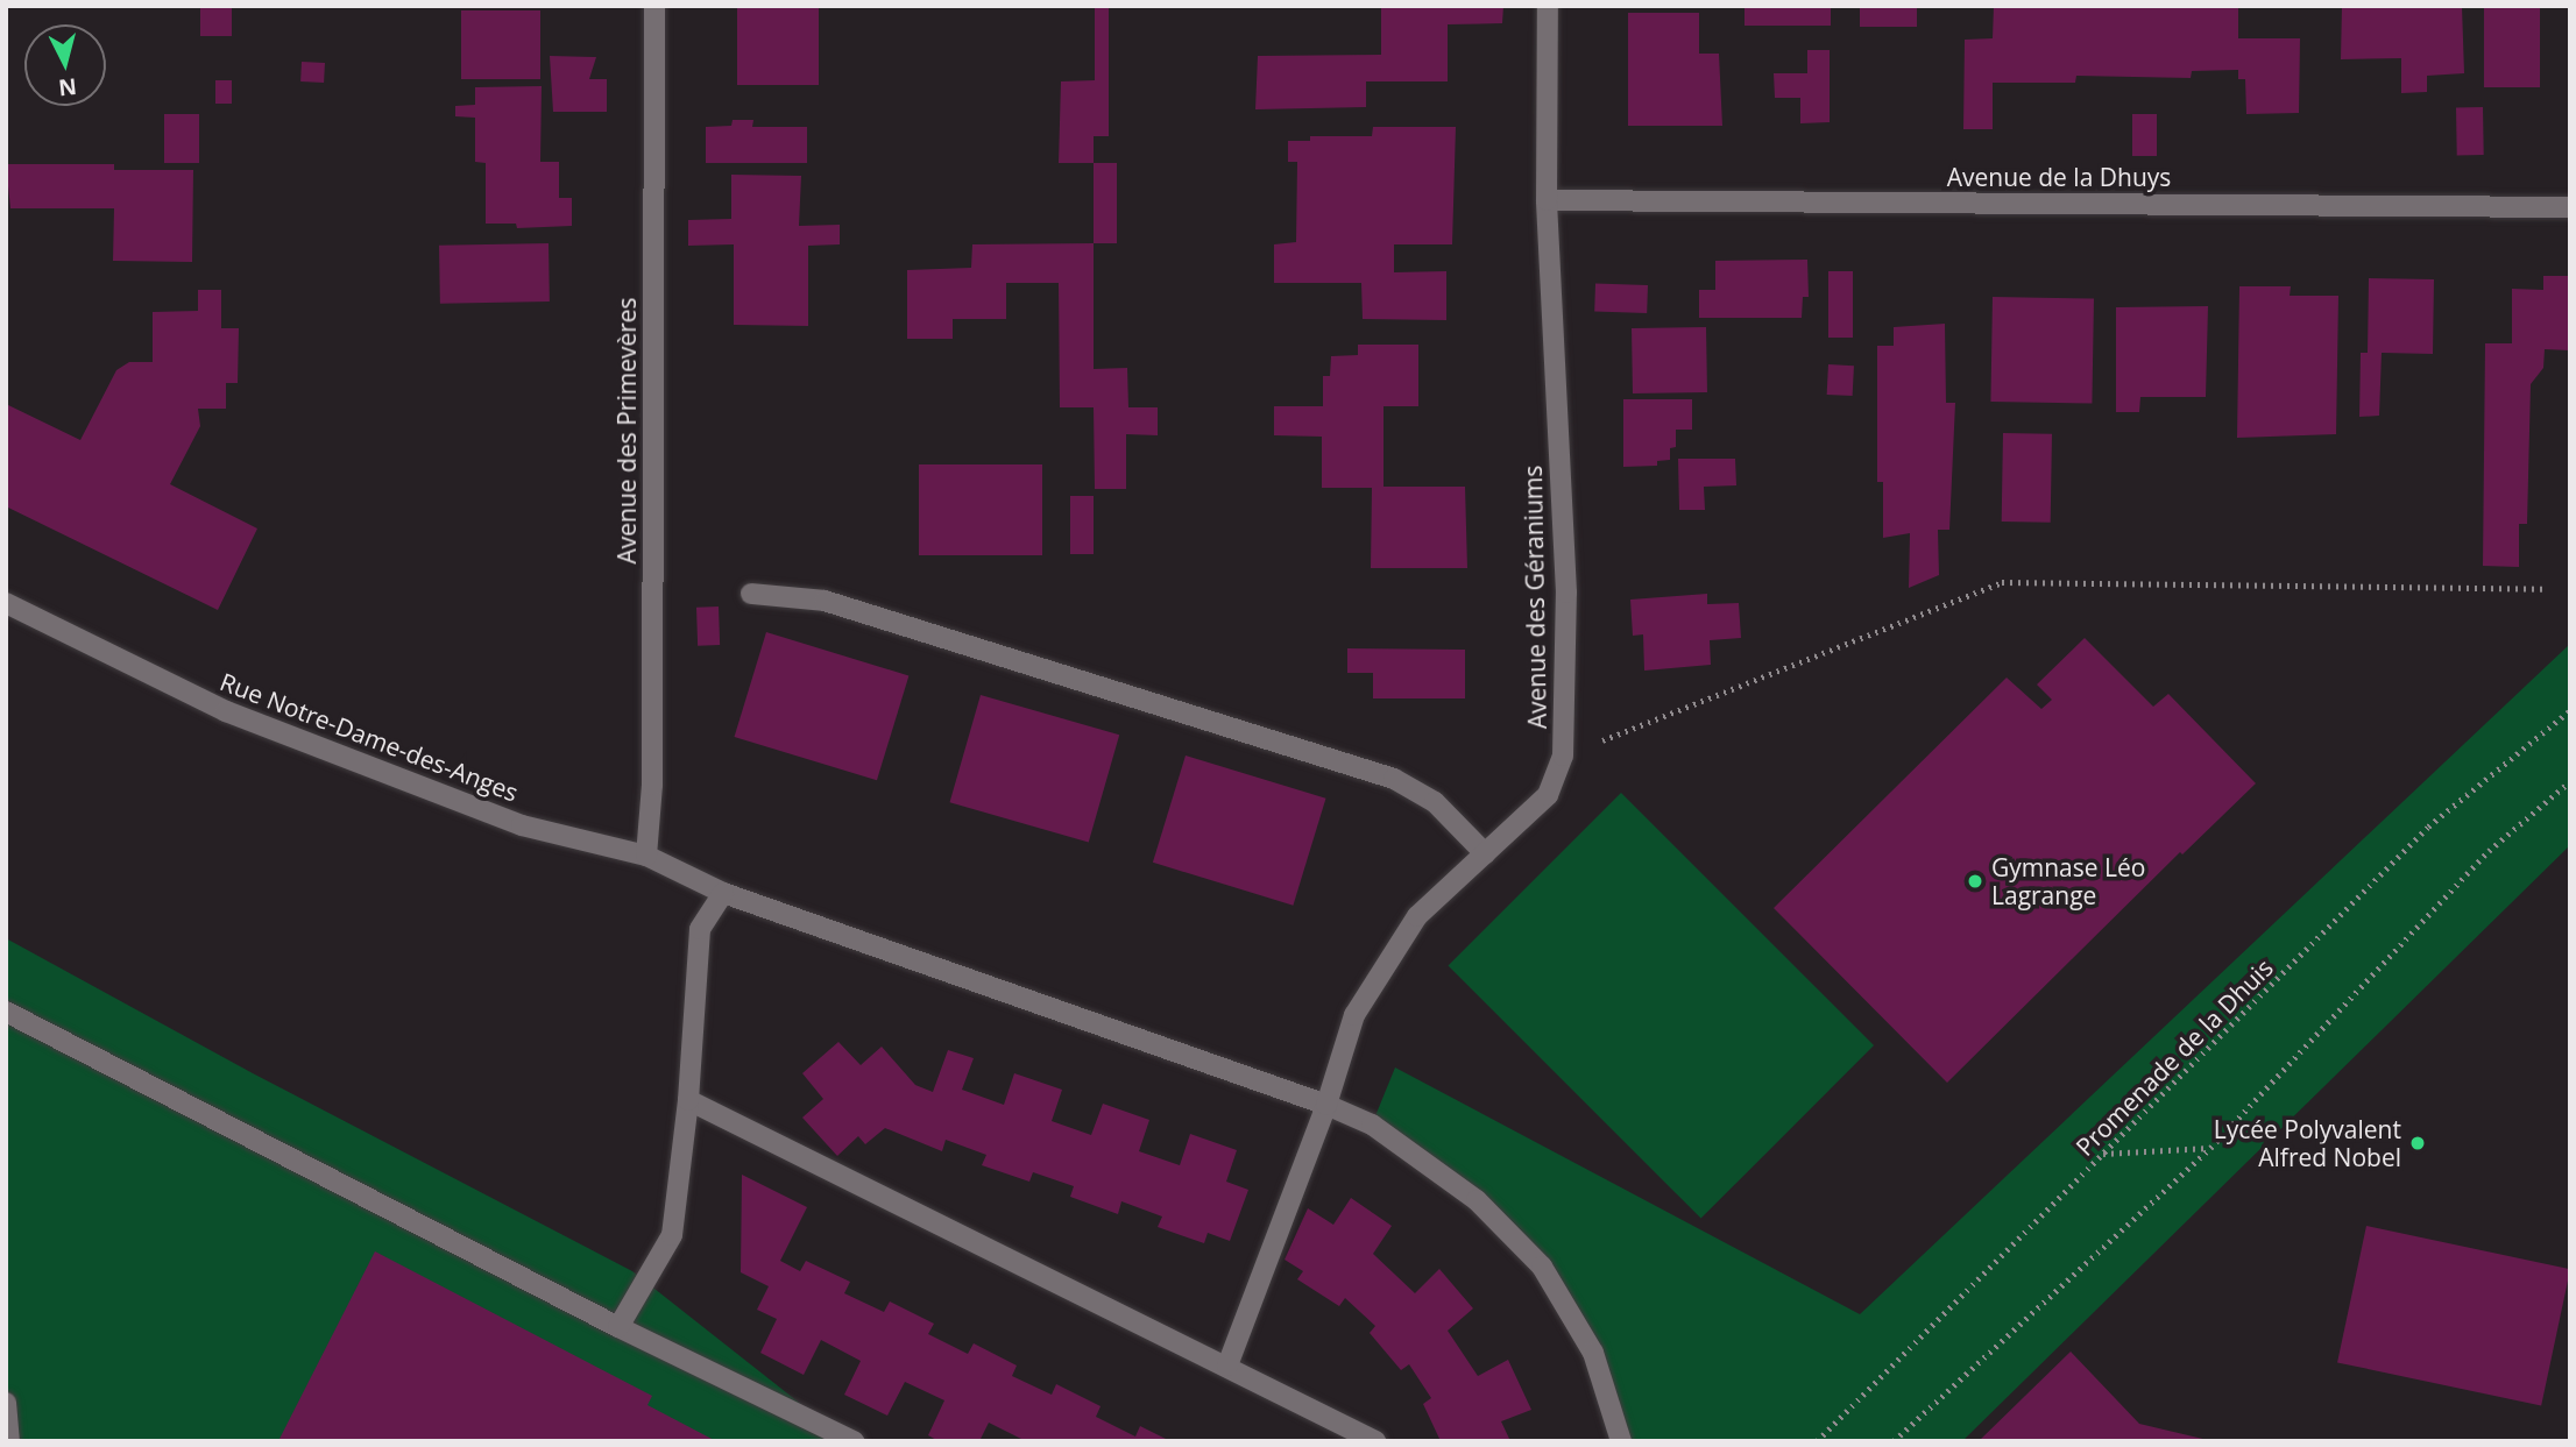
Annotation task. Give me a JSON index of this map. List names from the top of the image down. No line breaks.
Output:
{"streets":{"street":["Avenue de la Dhuys","Avenue des Primevères","Avenue des Géraniums","Rue Notre-Dame-des-Anges"],"path":["Promenade de la Dhuis"]},"crossings":[["Avenue de la Dhuys","Avenue des Géraniums"],["Avenue des Primevères","Rue Notre-Dame-des-Anges"],["Avenue des Géraniums","Rue Notre-Dame-des-Anges"]],"places":["Gymnase Léo Lagrange","Lycée Polyvalent Alfred Nobel"],"north":"bottom"}
